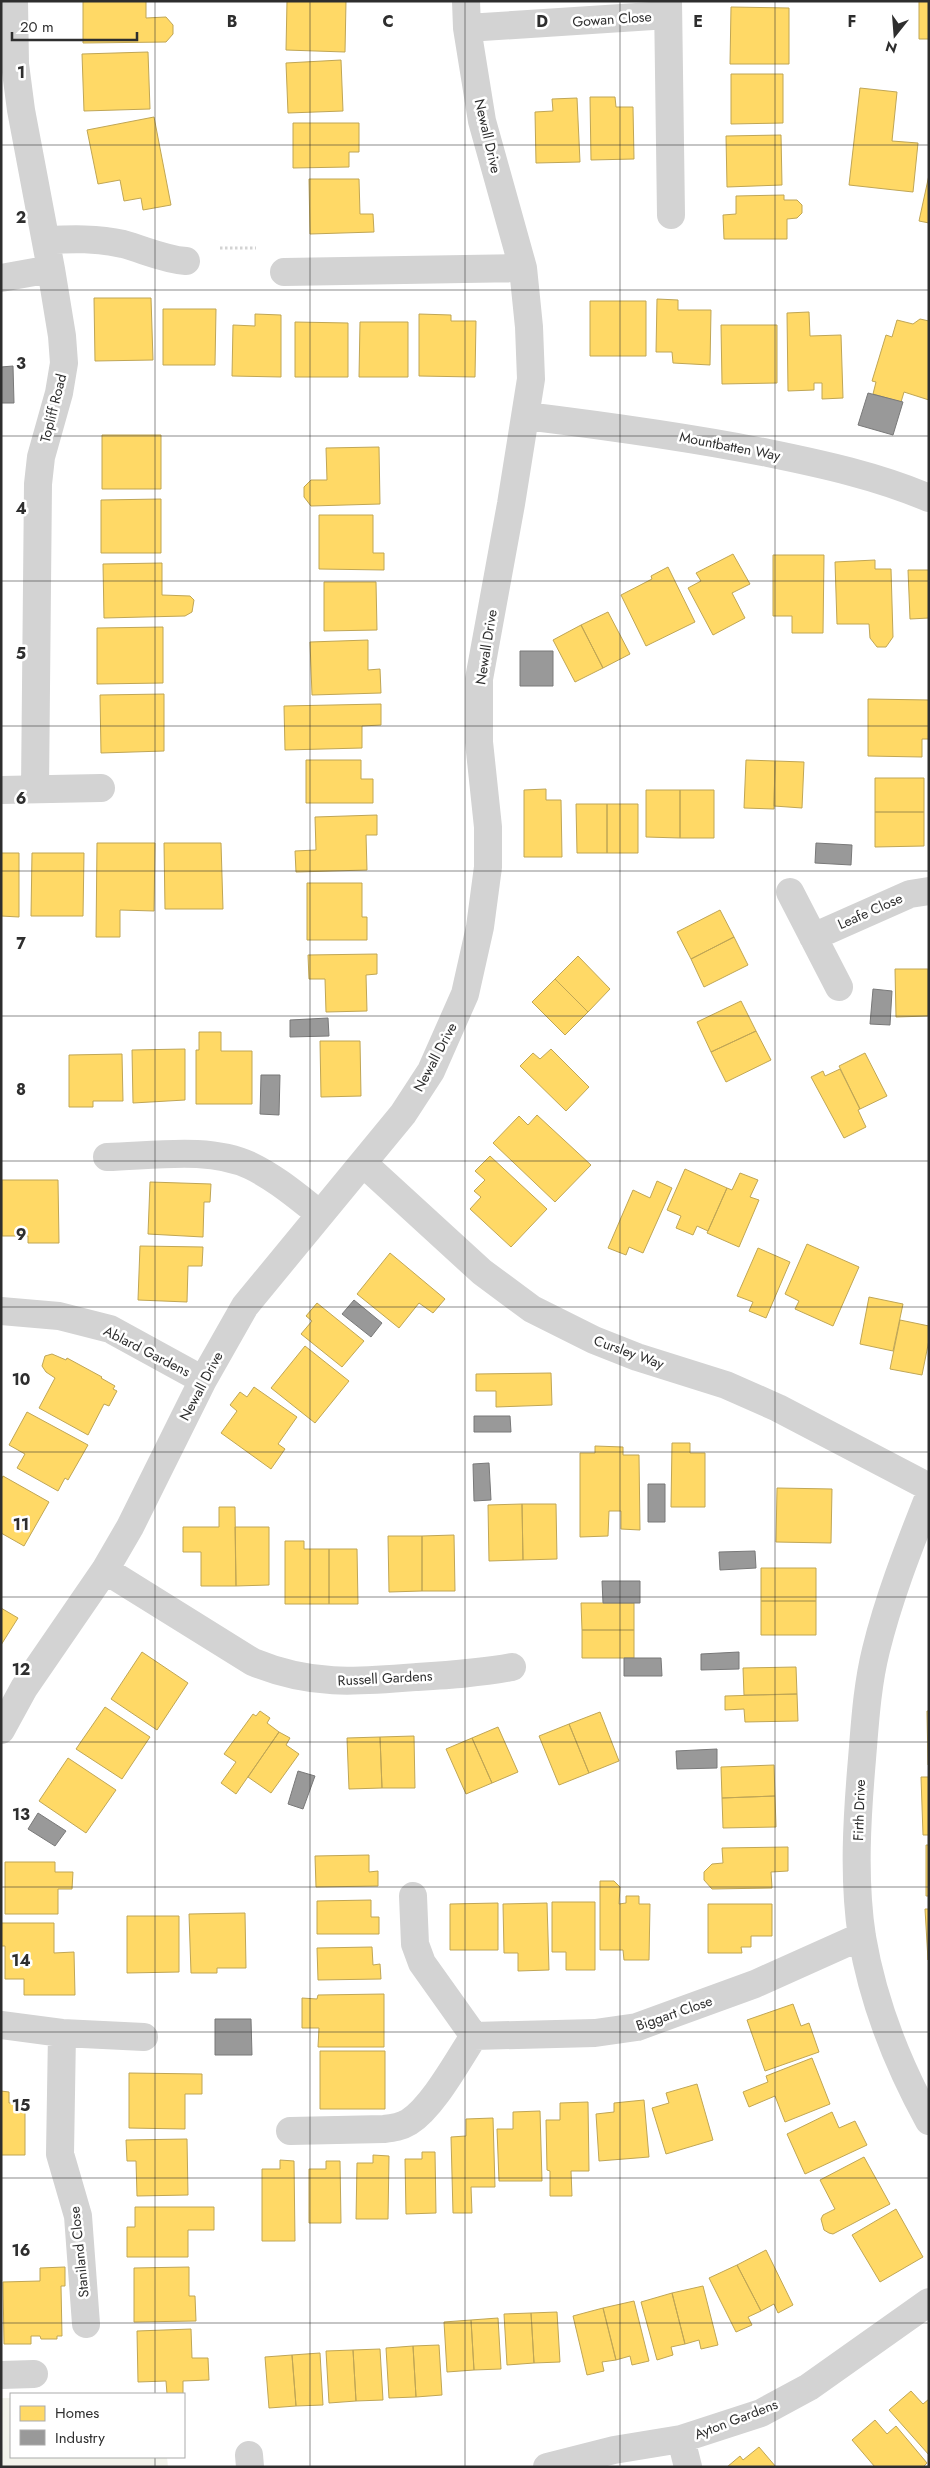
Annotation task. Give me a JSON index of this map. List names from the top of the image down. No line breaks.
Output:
{"streets":{"street":["Gowan Close","Newall Drive","Topliff Road","Mountbatten Way","Leafe Close","Ablard Gardens","Cursley Way","Russell Gardens","Firth Drive","Biggart Close","Staniland Close","Ayton Gardens"]},"crossings":[["Gowan Close","Newall Drive"],["Newall Drive","Mountbatten Way"],["Newall Drive","Ablard Gardens"],["Newall Drive","Cursley Way"],["Newall Drive","Russell Gardens"],["Firth Drive","Biggart Close"]],"legend":["Homes","Industry"],"scale_bar":"20 m","north":"bottom","grid":{"columns":["B","C","D","E","F"],"rows":["1","2","3","4","5","6","7","8","9","10","11","12","13","14","15","16"]}}
